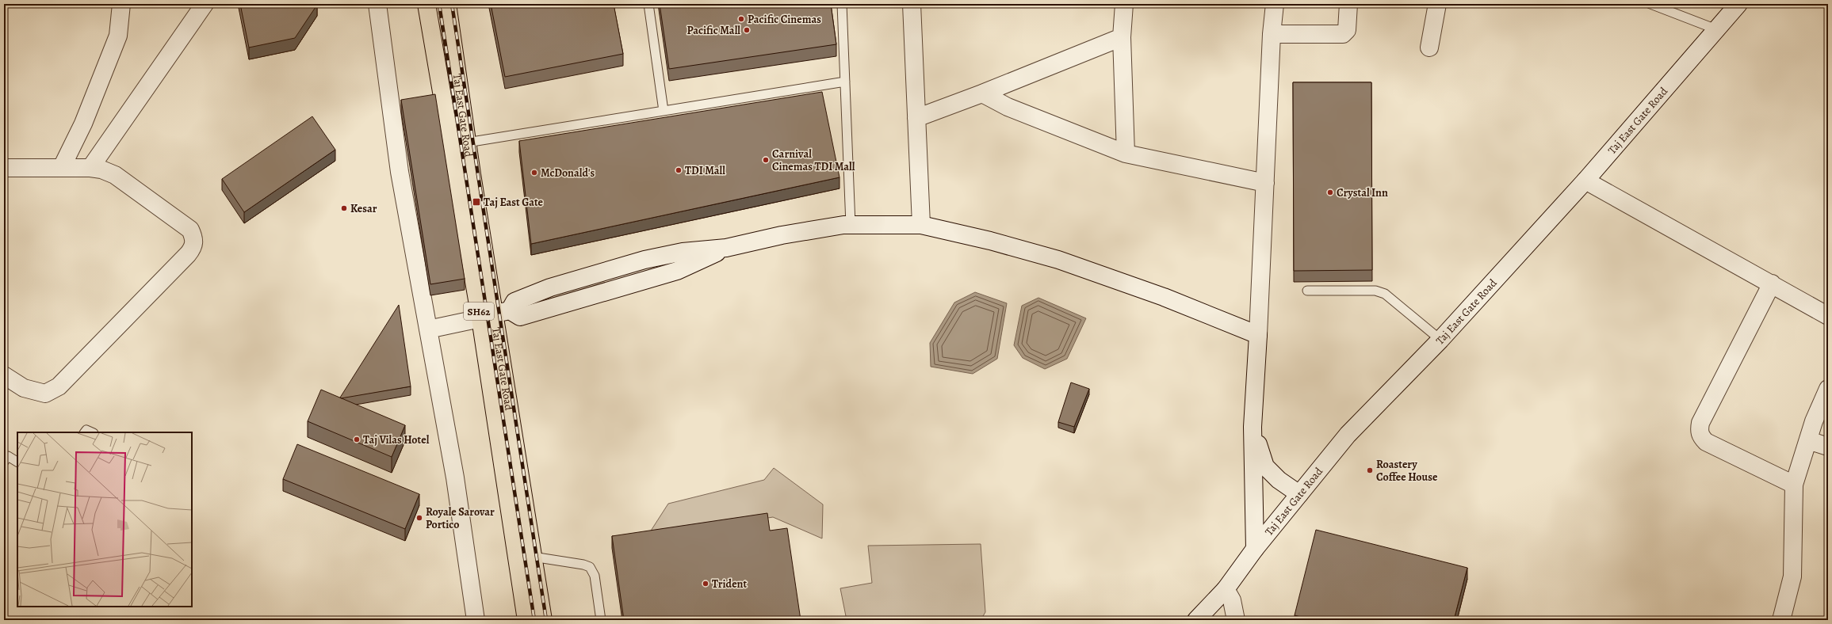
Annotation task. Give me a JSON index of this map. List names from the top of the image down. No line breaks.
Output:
{"streets":{"main road":["Taj East Gate Road","SH62"]},"crossings":[["Taj East Gate Road","SH62"]],"places":{"other":["Pacific Cinemas","Pacific Mall","Carnival Cinemas TDI Mall","TDI Mall","McDonald's","Crystal Inn","Kesar","Taj Vilas Hotel","Roastery Coffee House","Royale Sarovar Portico","Trident"],"transit":["Taj East Gate"]}}
